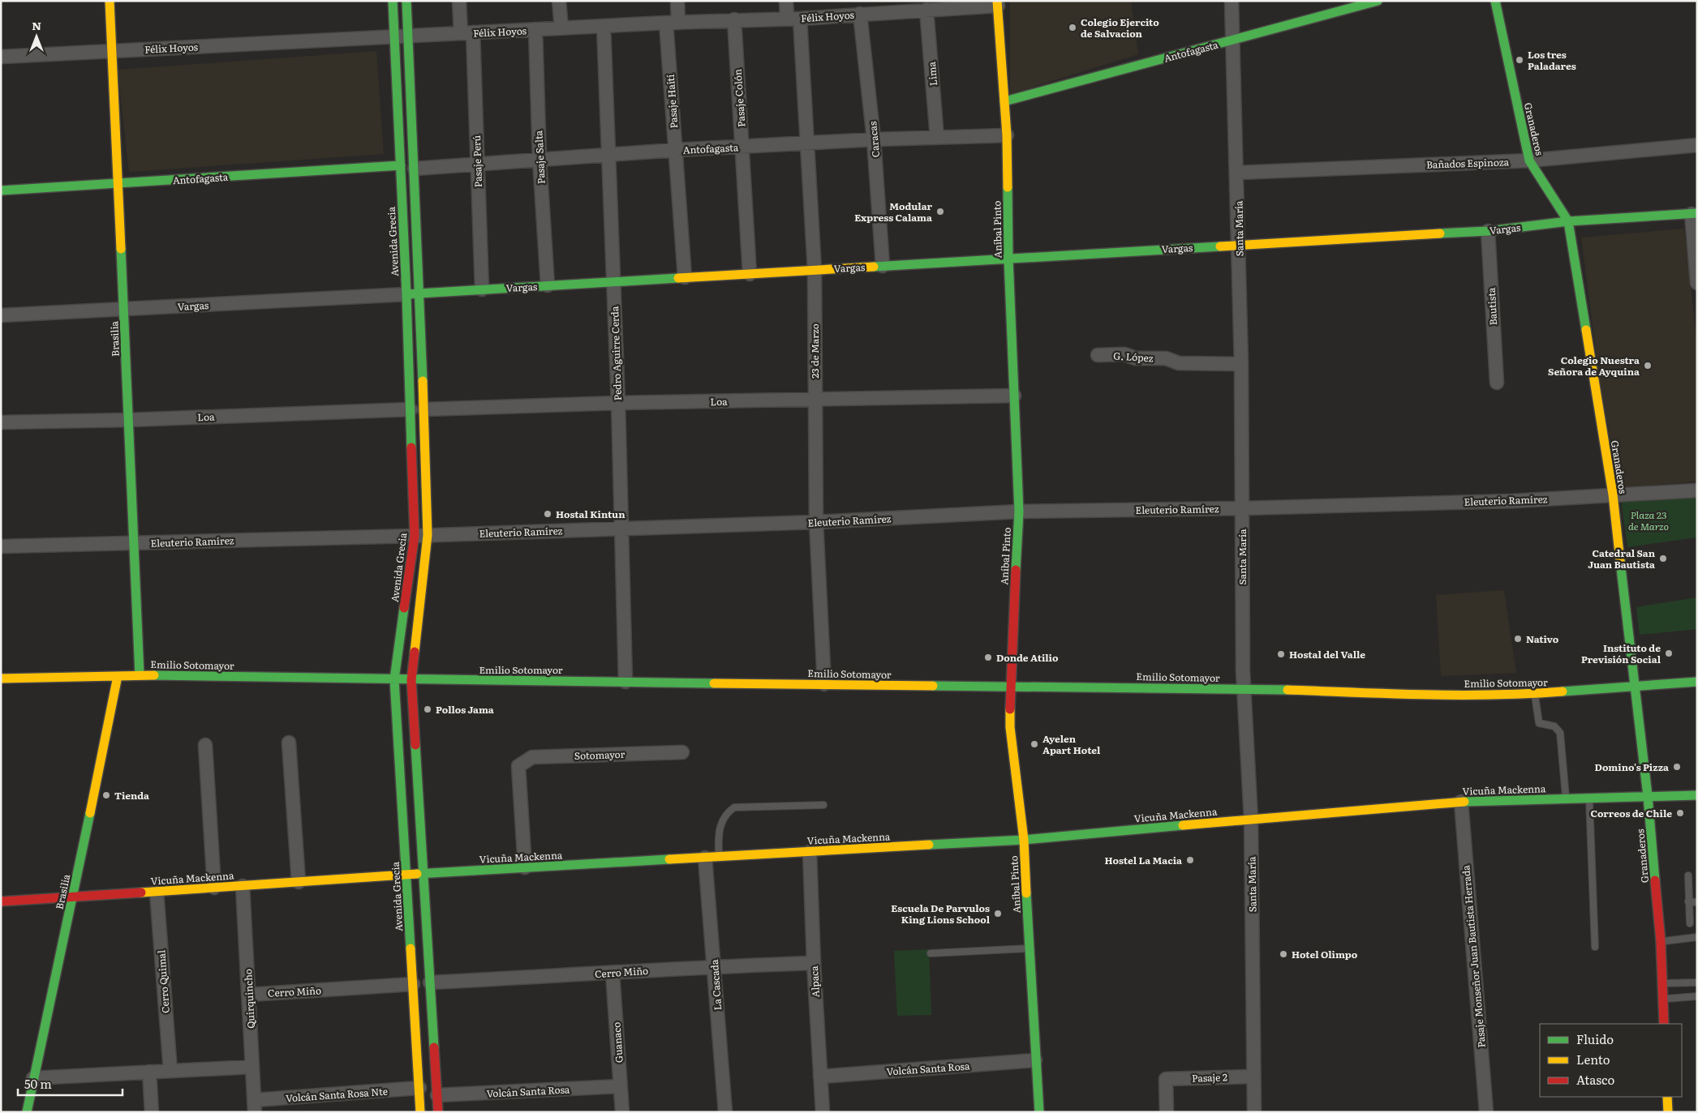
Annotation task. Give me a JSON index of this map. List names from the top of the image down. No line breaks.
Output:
{"streets":{"street":["Félix Hoyos","Antofagasta","Lima","Pasaje Colón","Pasaje Haití","Granaderos","Caracas","Pasaje Salta","Pasaje Perú","Bañados Espinoza","Santa María","Vargas","Aníbal Pinto","Avenida Grecia","Bautista","Brasilia","23 de Marzo","Pedro Aguirre Cerda","G. López","Loa","Eleuterio Ramírez","Emilio Sotomayor","Sotomayor","Vicuña Mackenna","Pasaje Monseñor Juan Bautista Herrada","Cerro Miño","Cerro Quimal","Alpaca","La Cascada","Quirquincho","Guanaco","Volcán Santa Rosa","Pasaje 2","Volcán Santa Rosa Nte"]},"crossings":[["Félix Hoyos","Lima"],["Félix Hoyos","Pasaje Colón"],["Félix Hoyos","Pasaje Haití"],["Félix Hoyos","Caracas"],["Félix Hoyos","Pasaje Salta"],["Félix Hoyos","Pasaje Perú"],["Félix Hoyos","Aníbal Pinto"],["Félix Hoyos","Avenida Grecia"],["Félix Hoyos","Brasilia"],["Félix Hoyos","23 de Marzo"],["Félix Hoyos","Pedro Aguirre Cerda"],["Antofagasta","Lima"],["Antofagasta","Pasaje Colón"],["Antofagasta","Pasaje Haití"],["Antofagasta","Caracas"],["Antofagasta","Pasaje Salta"],["Antofagasta","Pasaje Perú"],["Antofagasta","Santa María"],["Antofagasta","Aníbal Pinto"],["Antofagasta","Avenida Grecia"],["Antofagasta","Brasilia"],["Antofagasta","23 de Marzo"],["Antofagasta","Pedro Aguirre Cerda"],["Pasaje Colón","Vargas"],["Pasaje Haití","Vargas"],["Granaderos","Bañados Espinoza"],["Granaderos","Vargas"],["Granaderos","Eleuterio Ramírez"],["Granaderos","Emilio Sotomayor"],["Granaderos","Vicuña Mackenna"],["Caracas","Vargas"],["Pasaje Salta","Vargas"],["Pasaje Perú","Vargas"],["Bañados Espinoza","Santa María"],["Santa María","Vargas"],["Santa María","G. López"],["Santa María","Eleuterio Ramírez"],["Santa María","Emilio Sotomayor"],["Santa María","Vicuña Mackenna"],["Santa María","Pasaje 2"],["Vargas","Aníbal Pinto"],["Vargas","Avenida Grecia"],["Vargas","Bautista"],["Vargas","Brasilia"],["Vargas","23 de Marzo"],["Vargas","Pedro Aguirre Cerda"],["Aníbal Pinto","Loa"],["Aníbal Pinto","Eleuterio Ramírez"],["Aníbal Pinto","Emilio Sotomayor"],["Aníbal Pinto","Vicuña Mackenna"],["Aníbal Pinto","Volcán Santa Rosa"],["Avenida Grecia","Loa"],["Avenida Grecia","Eleuterio Ramírez"],["Avenida Grecia","Emilio Sotomayor"],["Avenida Grecia","Vicuña Mackenna"],["Avenida Grecia","Cerro Miño"],["Avenida Grecia","Volcán Santa Rosa"],["Avenida Grecia","Volcán Santa Rosa Nte"],["Brasilia","Loa"],["Brasilia","Eleuterio Ramírez"],["Brasilia","Emilio Sotomayor"],["Brasilia","Vicuña Mackenna"],["23 de Marzo","Loa"],["23 de Marzo","Eleuterio Ramírez"],["23 de Marzo","Emilio Sotomayor"],["Pedro Aguirre Cerda","Loa"],["Pedro Aguirre Cerda","Eleuterio Ramírez"],["Pedro Aguirre Cerda","Emilio Sotomayor"],["Sotomayor","Vicuña Mackenna"],["Vicuña Mackenna","Pasaje Monseñor Juan Bautista Herrada"],["Vicuña Mackenna","Cerro Quimal"],["Vicuña Mackenna","Alpaca"],["Vicuña Mackenna","La Cascada"],["Vicuña Mackenna","Quirquincho"],["Cerro Miño","Alpaca"],["Cerro Miño","La Cascada"],["Cerro Miño","Quirquincho"],["Cerro Miño","Guanaco"],["Alpaca","Volcán Santa Rosa"],["Quirquincho","Volcán Santa Rosa Nte"],["Guanaco","Volcán Santa Rosa"]],"parks":["Plaza 23 de Marzo"],"places":["Colegio Ejercito de Salvacion","Los tres Paladares","Modular Express Calama","Colegio Nuestra Señora de Ayquina","Hostal Kintun","Catedral San Juan Bautista","Nativo","Instituto de Previsión Social","Hostal del Valle","Donde Atilio","Pollos Jama","Ayelen Apart Hotel","Domino's Pizza","Tienda","Correos de Chile","Hostel La Macia","Escuela De Parvulos King Lions School","Hotel Olimpo"],"legend":["Fluido","Lento","Atasco"],"scale_bar":"50 m","north":"top"}
